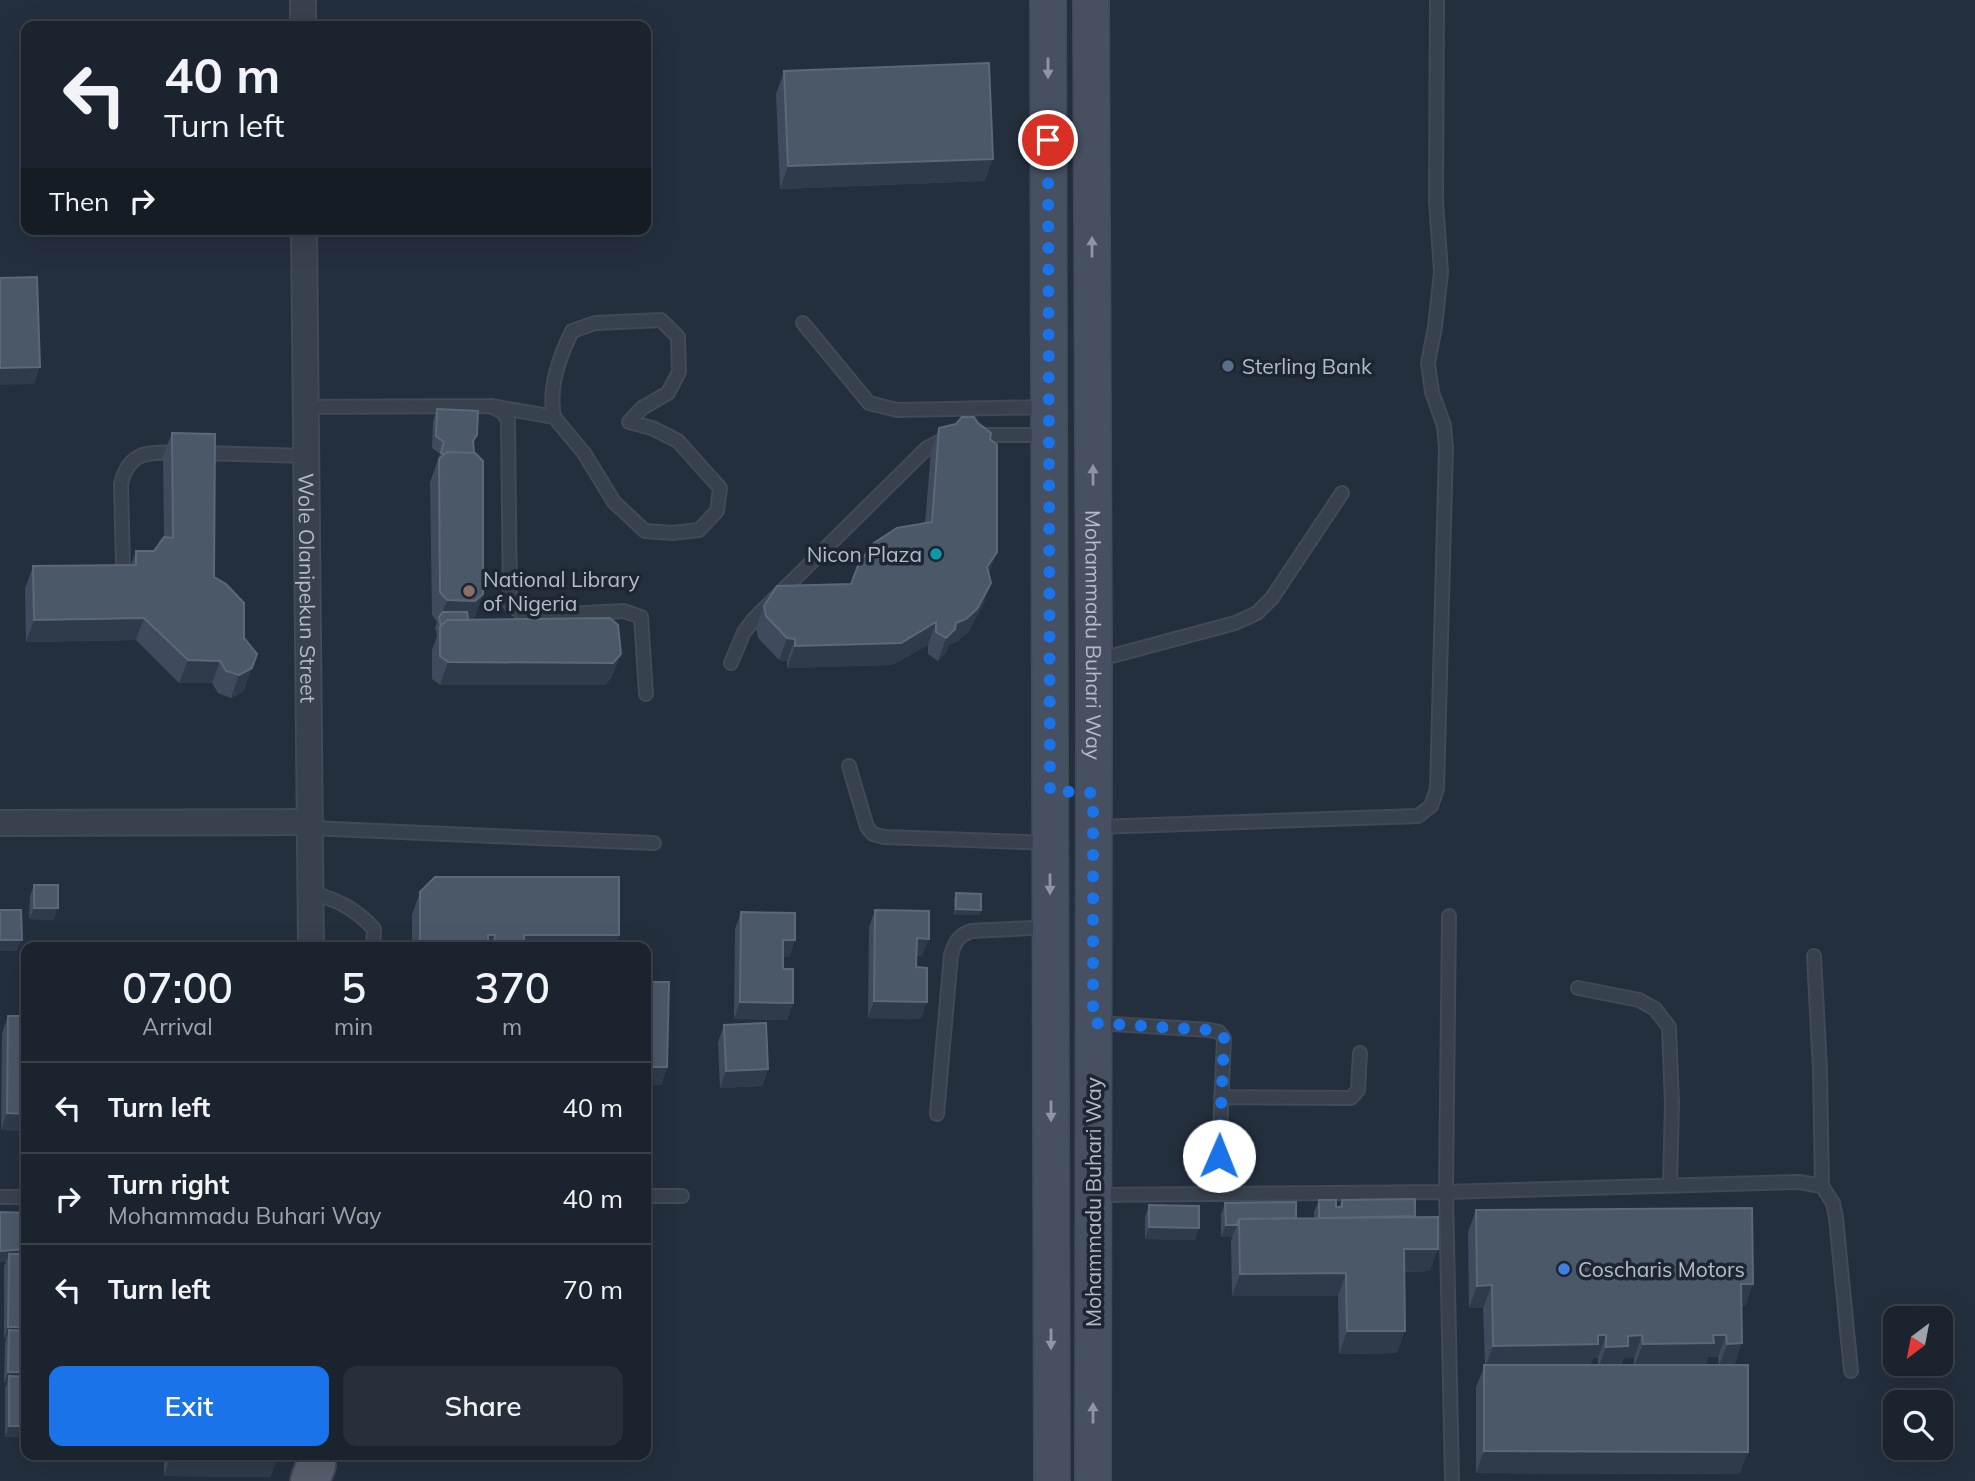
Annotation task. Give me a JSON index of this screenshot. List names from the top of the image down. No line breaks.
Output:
{"streets":{"main road":["Mohammadu Buhari Way"],"street":["Wole Olanipekun Street"]},"places":["Sterling Bank","Nicon Plaza","National Library of Nigeria","Coscharis Motors"],"north":"bottom left","page":{"turn":["40 m","Turn left"],"then":"Then","eta":["07:00","Arrival","5","min","370","m"],"list":[{"name":"Turn left","value":"40 m"},{"name":"Turn right","note":"Mohammadu Buhari Way","value":"40 m"},{"name":"Turn left","value":"70 m"}],"buttons":["Exit","Share"]}}
